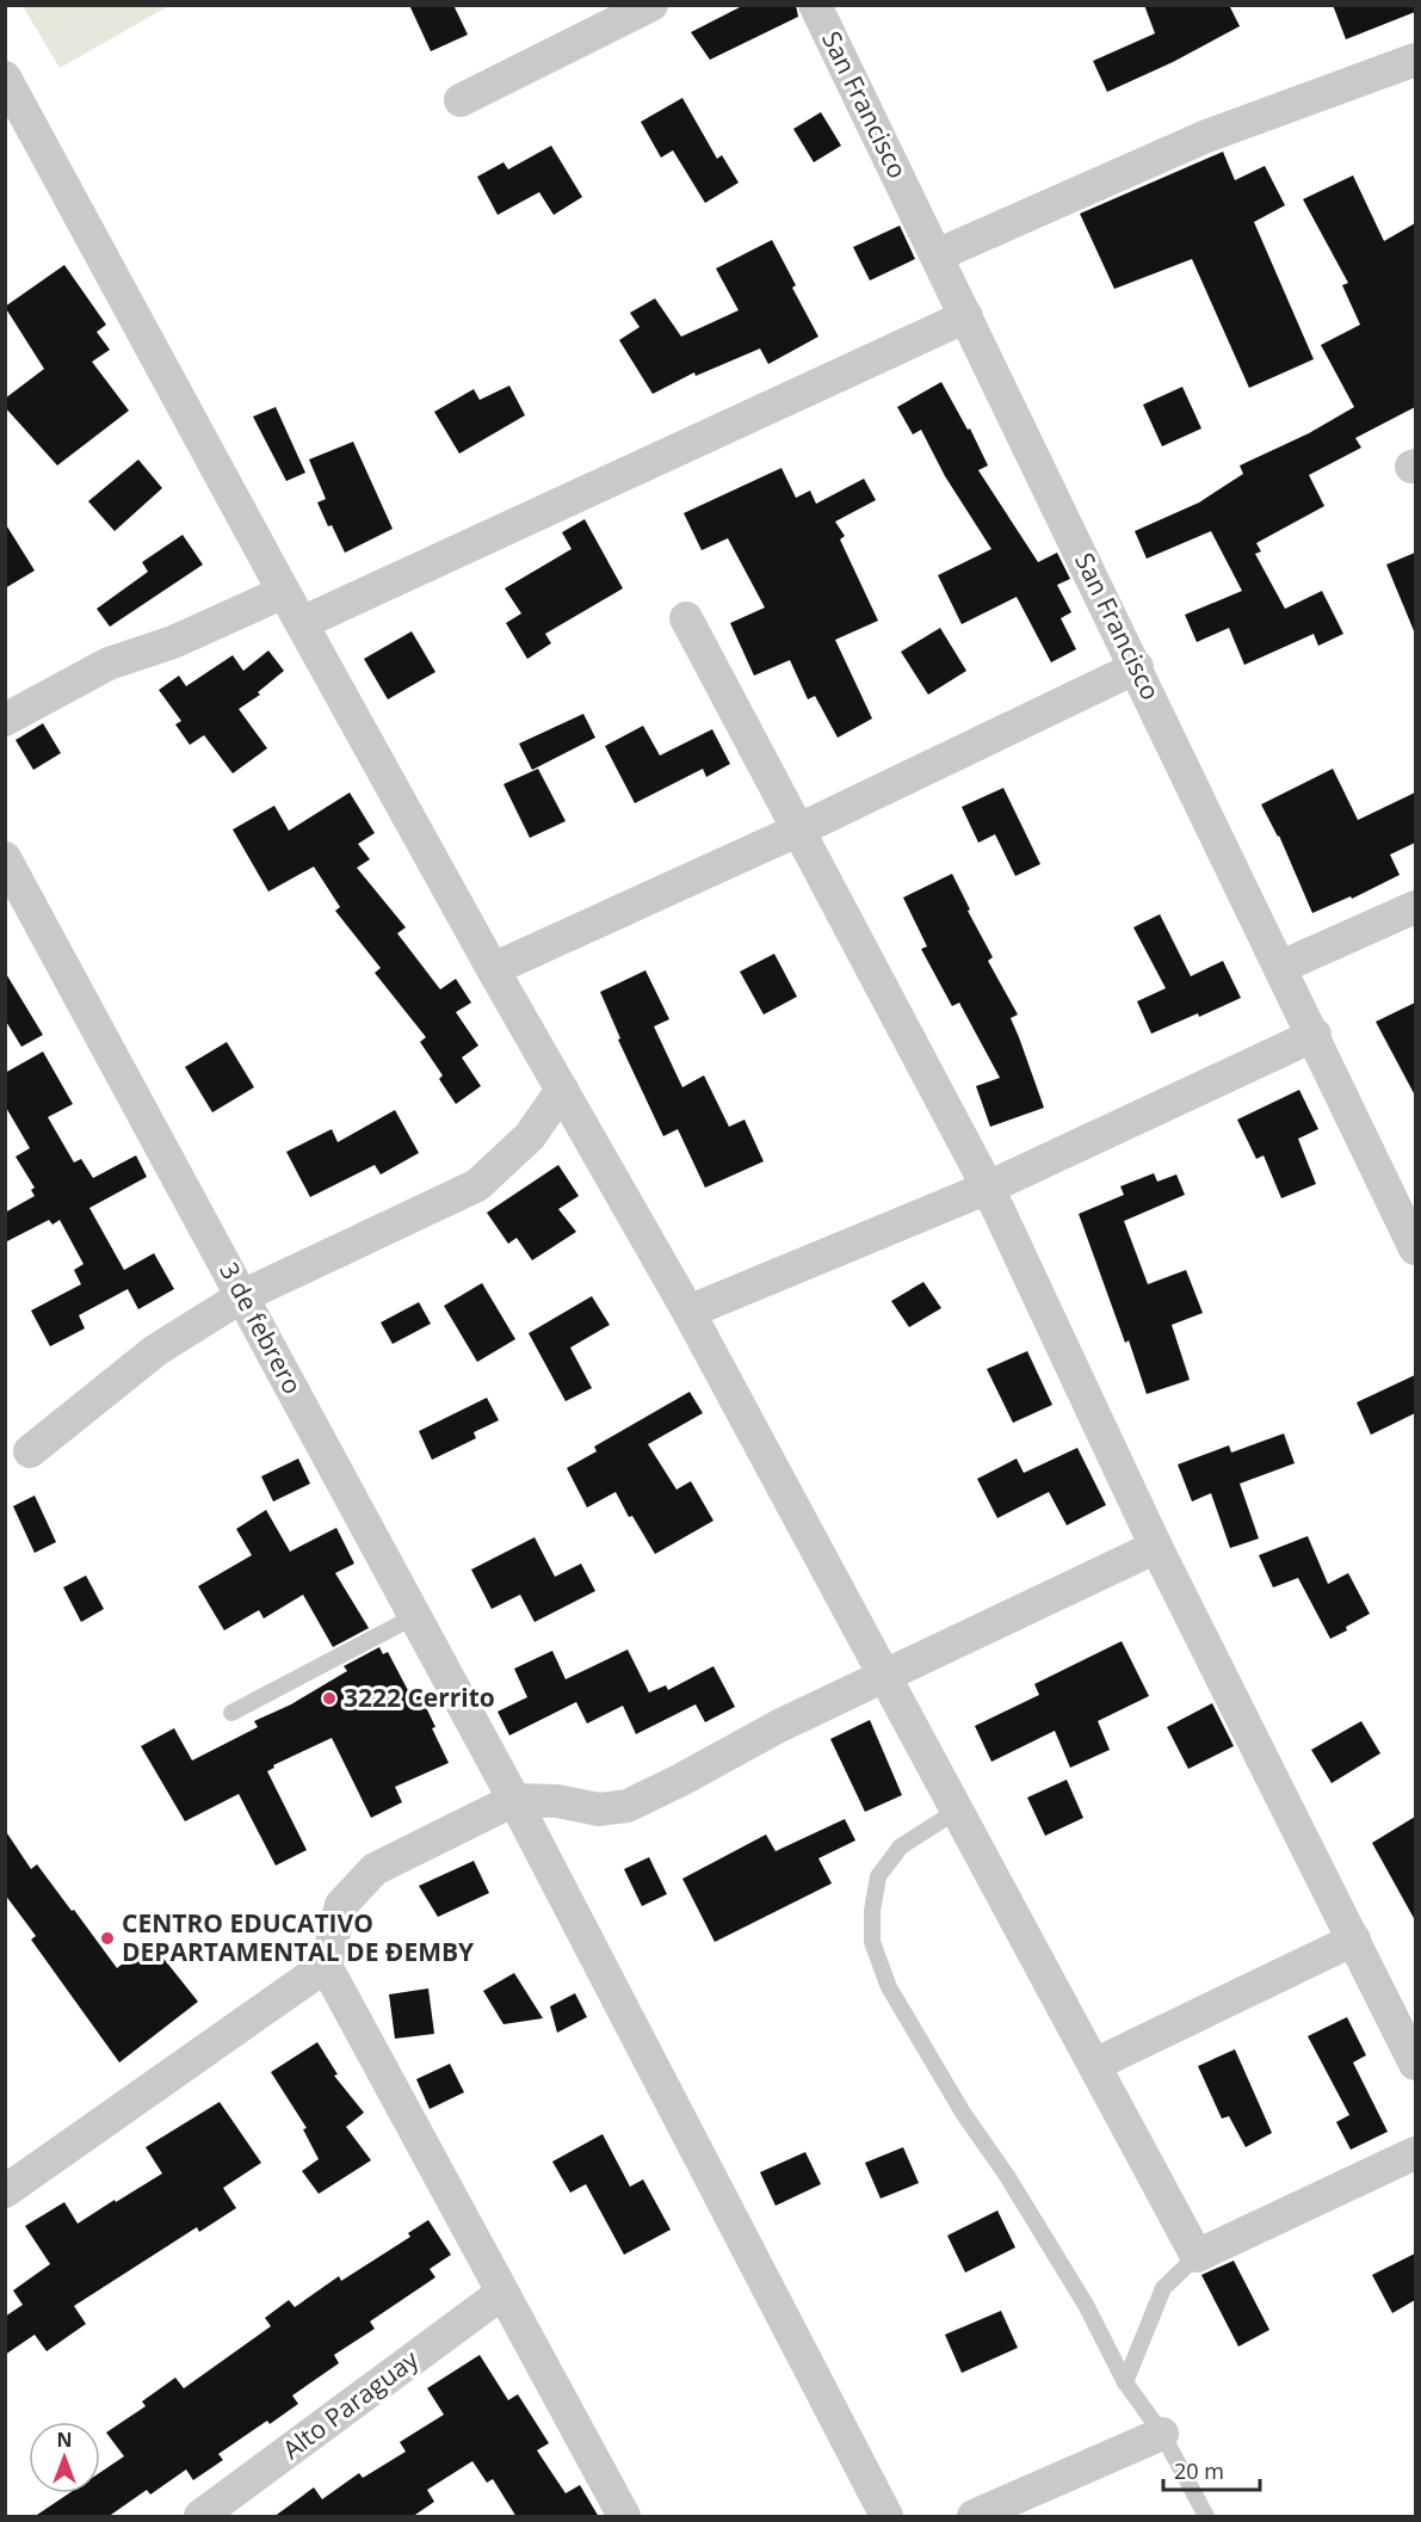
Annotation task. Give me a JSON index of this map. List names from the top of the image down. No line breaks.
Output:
{"streets":{"street":["San Francisco","3 de febrero","Alto Paraguay"]},"places":["3222 Cerrito","CENTRO EDUCATIVO DEPARTAMENTAL DE ÐEMBY"],"scale_bar":"20 m","north":"top"}
